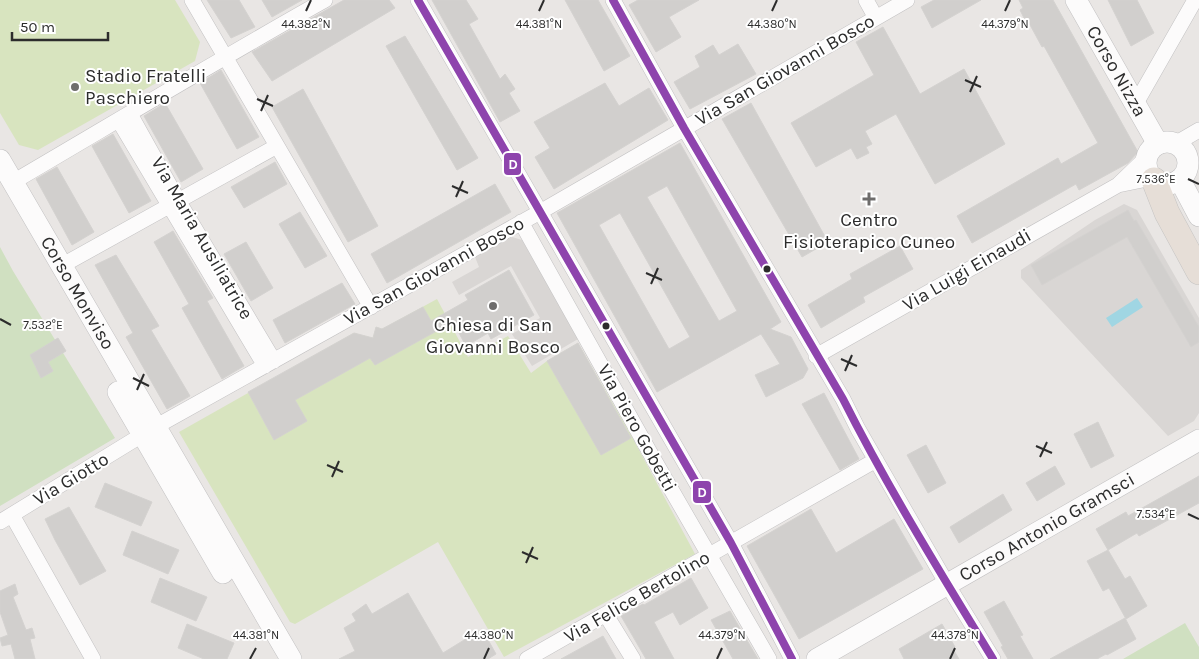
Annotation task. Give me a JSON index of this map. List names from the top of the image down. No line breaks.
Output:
{"streets":{"main road":["Corso Nizza","Corso Monviso","Corso Antonio Gramsci"],"street":["Via San Giovanni Bosco","Via Maria Ausiliatrice","Via Luigi Einaudi","Via Piero Gobetti","Via Giotto","Via Felice Bertolino"]},"crossings":[["Via San Giovanni Bosco","Via Maria Ausiliatrice"],["Via San Giovanni Bosco","Corso Monviso"],["Via San Giovanni Bosco","Via Piero Gobetti"],["Via San Giovanni Bosco","Via Giotto"],["Corso Nizza","Via Luigi Einaudi"],["Corso Monviso","Via Giotto"],["Via Piero Gobetti","Via Felice Bertolino"]],"places":{"other":["Stadio Fratelli Paschiero","Chiesa di San Giovanni Bosco"],"health":["Centro Fisioterapico Cuneo"]},"lines":["transit line D"],"scale_bar":"50 m","coordinates":["44.382°N","44.381°N","44.380°N","44.379°N","7.536°E","7.532°E","7.534°E","44.378°N"]}
